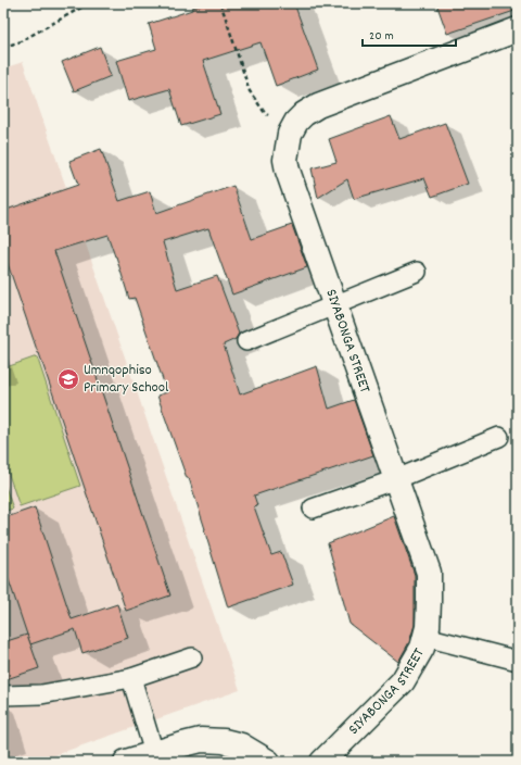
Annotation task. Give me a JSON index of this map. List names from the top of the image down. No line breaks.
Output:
{"streets":{"street":["SIYABONGA STREET"]},"places":{"school or university":["Umnqophiso Primary School"]},"scale_bar":"20 m"}
